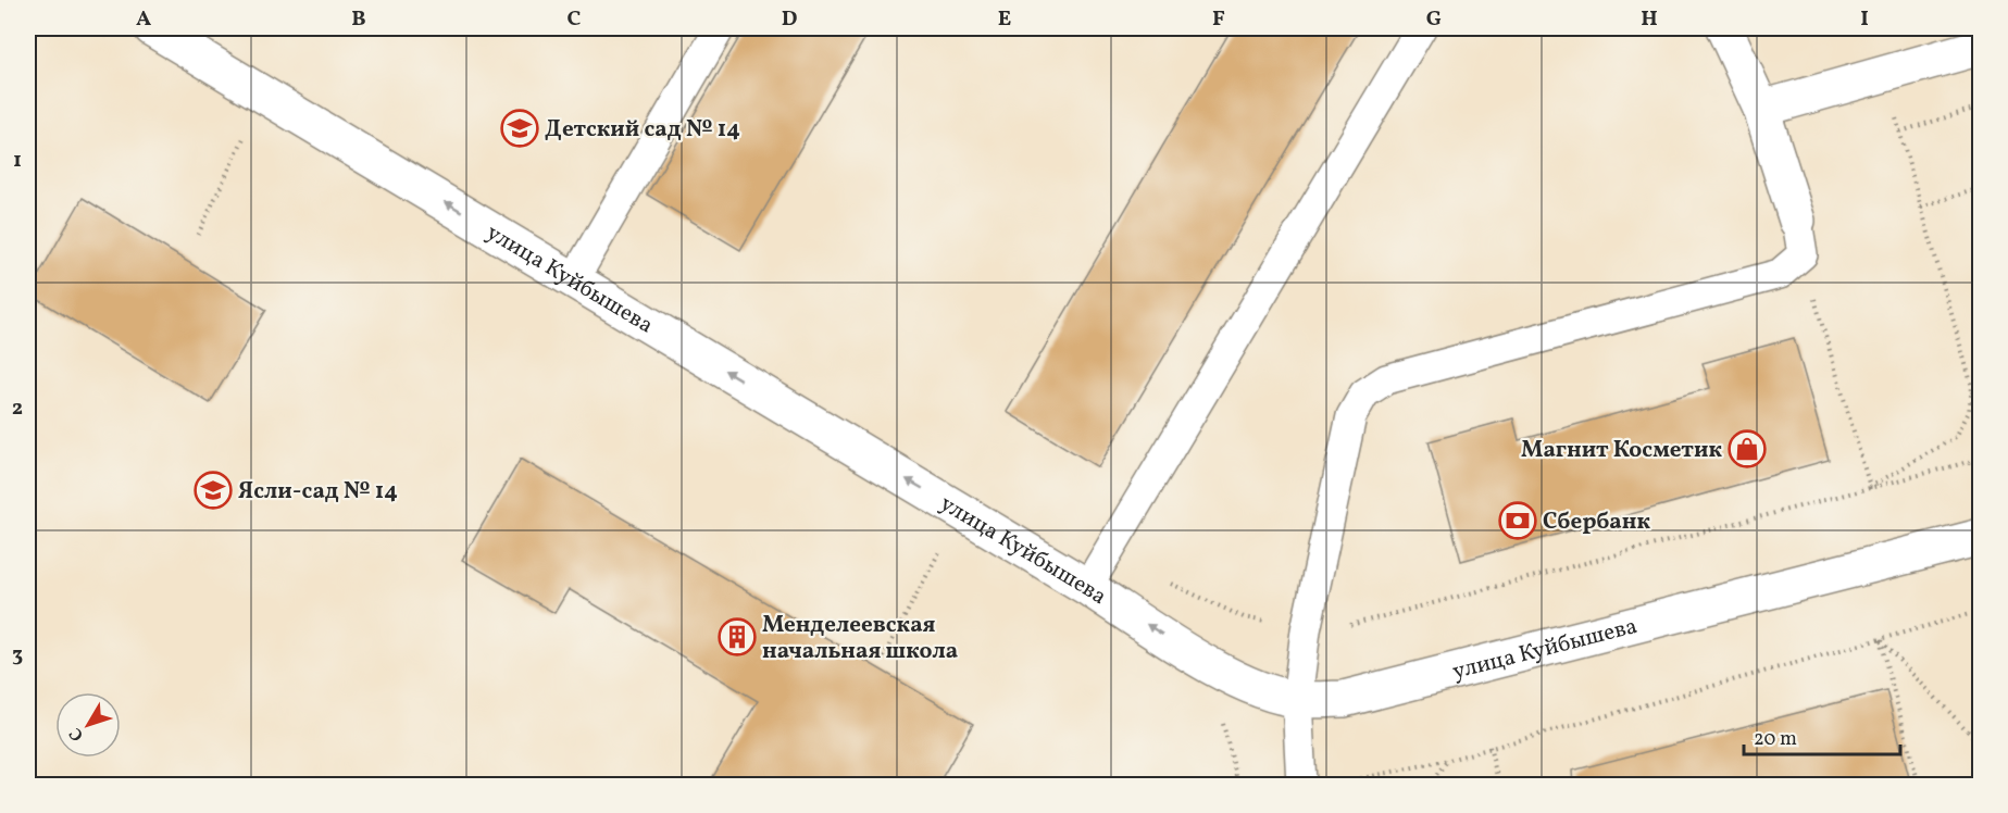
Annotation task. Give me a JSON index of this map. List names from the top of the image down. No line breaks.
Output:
{"streets":{"street":["улица Куйбышева"]},"one_way":["улица Куйбышева"],"places":{"school or university":["Детский сад № 14","Ясли-сад № 14"],"shop":["Магнит Косметик"],"bank":["Сбербанк"],"building":["Менделеевская начальная школа"]},"scale_bar":"20 m","north":"bottom left","grid":{"columns":["A","B","C","D","E","F","G","H","I"],"rows":["1","2","3"]}}
